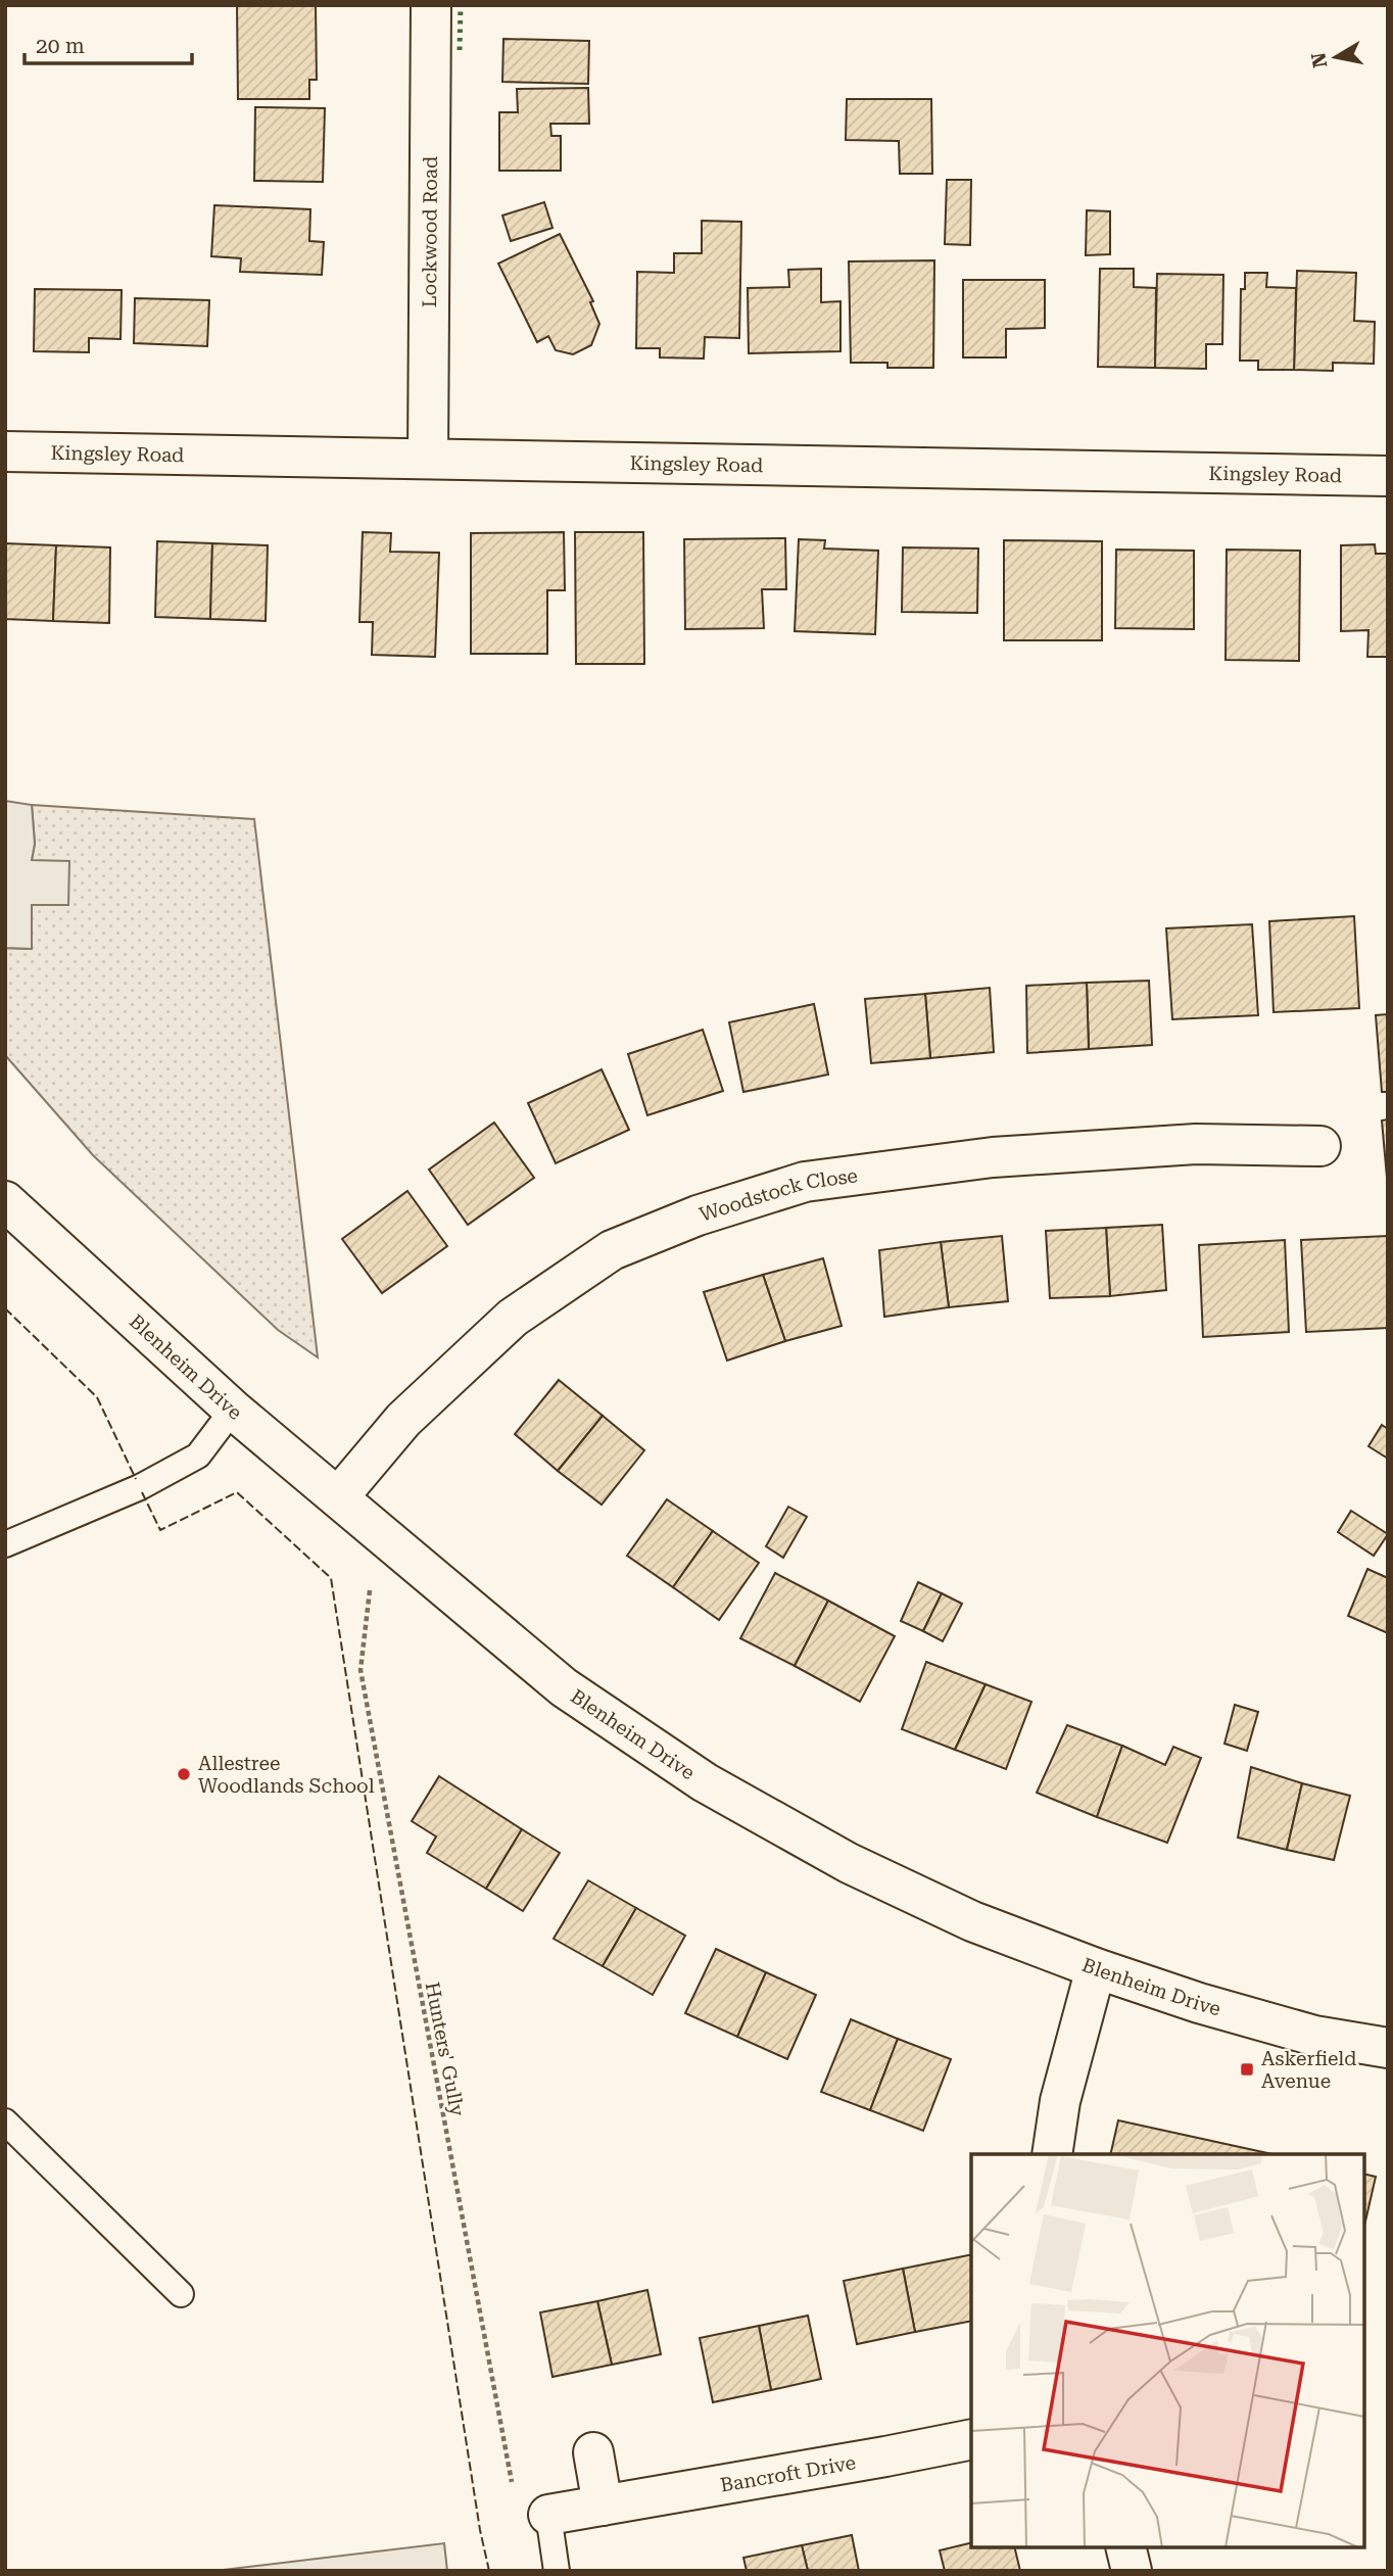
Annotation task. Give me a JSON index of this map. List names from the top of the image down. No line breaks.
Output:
{"streets":{"street":["Lockwood Road","Kingsley Road","Woodstock Close","Blenheim Drive","Bancroft Drive"],"path":["Hunters' Gully"]},"crossings":[["Lockwood Road","Kingsley Road"],["Woodstock Close","Blenheim Drive"],["Blenheim Drive","Hunters' Gully"]],"places":{"other":["Allestree Woodlands School"],"transit":["Askerfield Avenue"]},"scale_bar":"20 m","north":"left"}
